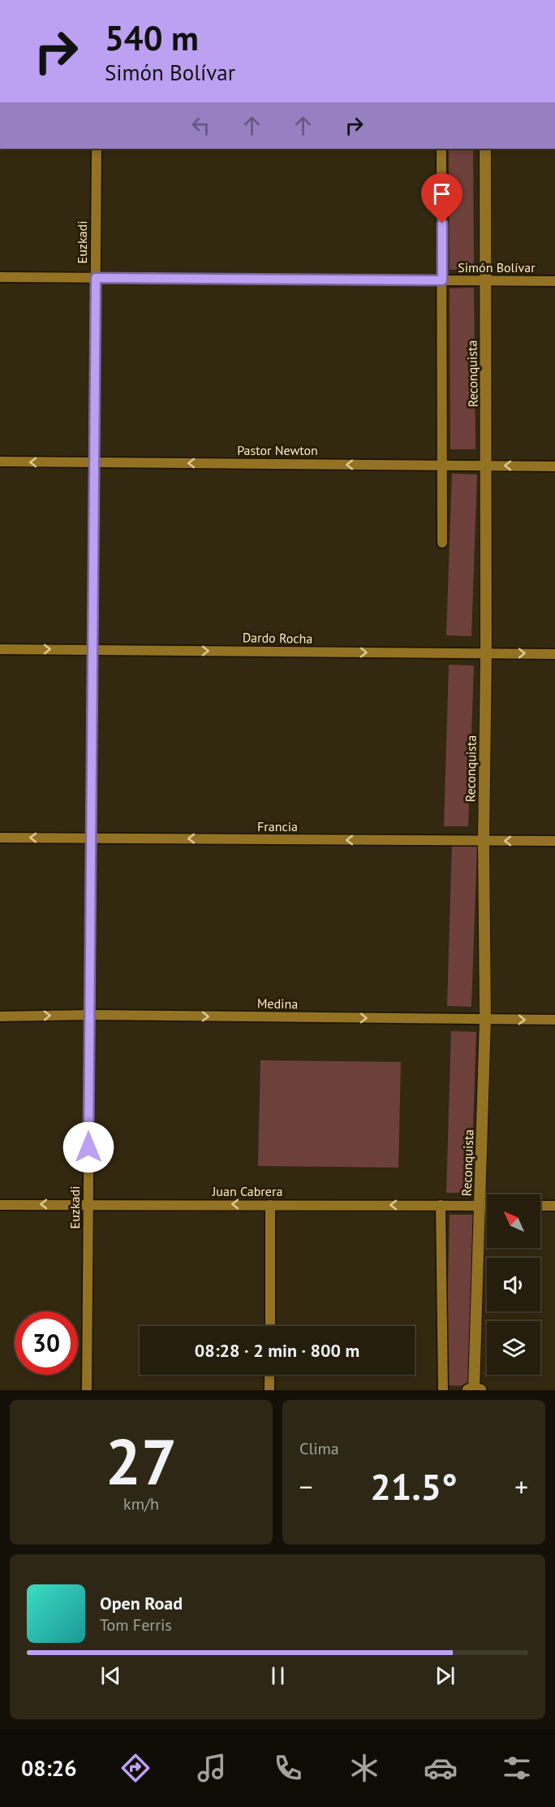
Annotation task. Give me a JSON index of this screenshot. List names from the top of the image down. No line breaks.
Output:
{"streets":{"street":["Euzkadi","Simón Bolívar","Reconquista","Pastor Newton","Dardo Rocha","Francia","Medina","Juan Cabrera"]},"crossings":[["Euzkadi","Simón Bolívar"],["Euzkadi","Pastor Newton"],["Euzkadi","Dardo Rocha"],["Euzkadi","Francia"],["Euzkadi","Medina"],["Euzkadi","Juan Cabrera"],["Simón Bolívar","Reconquista"],["Reconquista","Pastor Newton"],["Reconquista","Dardo Rocha"],["Reconquista","Francia"],["Reconquista","Medina"],["Reconquista","Juan Cabrera"]],"one_way":["Pastor Newton","Dardo Rocha","Francia","Medina","Juan Cabrera"],"north":"top left","page":{"turn":["540 m","Simón Bolívar"],"limit":"30","trip":"08:28 · 2 min · 800 m","tile":[["27","km/h"],"Clima"],"heat":["−","21.5°","+"],"song":["Open Road","Tom Ferris"],"tabs":"08:26"}}
